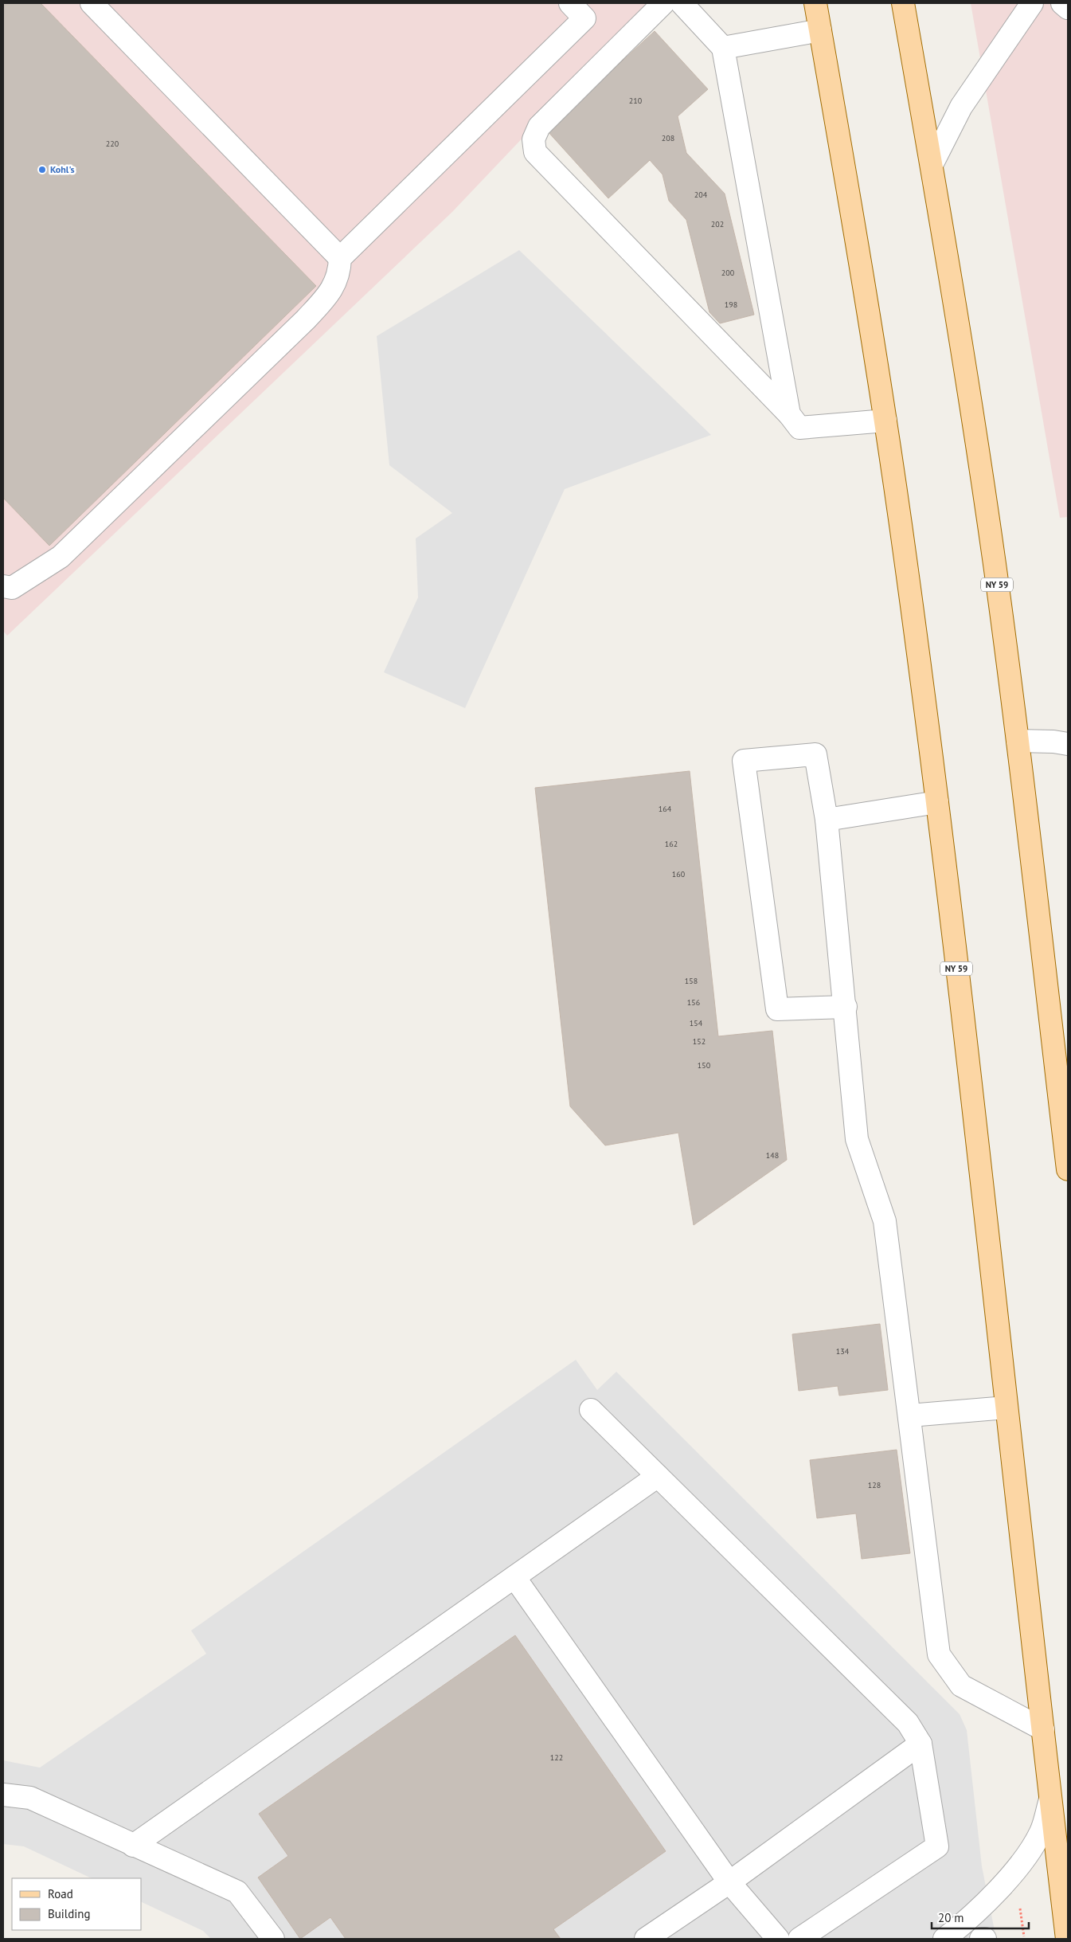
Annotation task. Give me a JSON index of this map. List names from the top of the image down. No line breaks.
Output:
{"streets":{"main road":["NY 59"]},"places":["Kohl's"],"house_numbers":["210","208","220","204","202","200","198","164","162","160","158","156","154","152","150","148","134","128","122"],"legend":["Road","Building"],"scale_bar":"20 m"}
